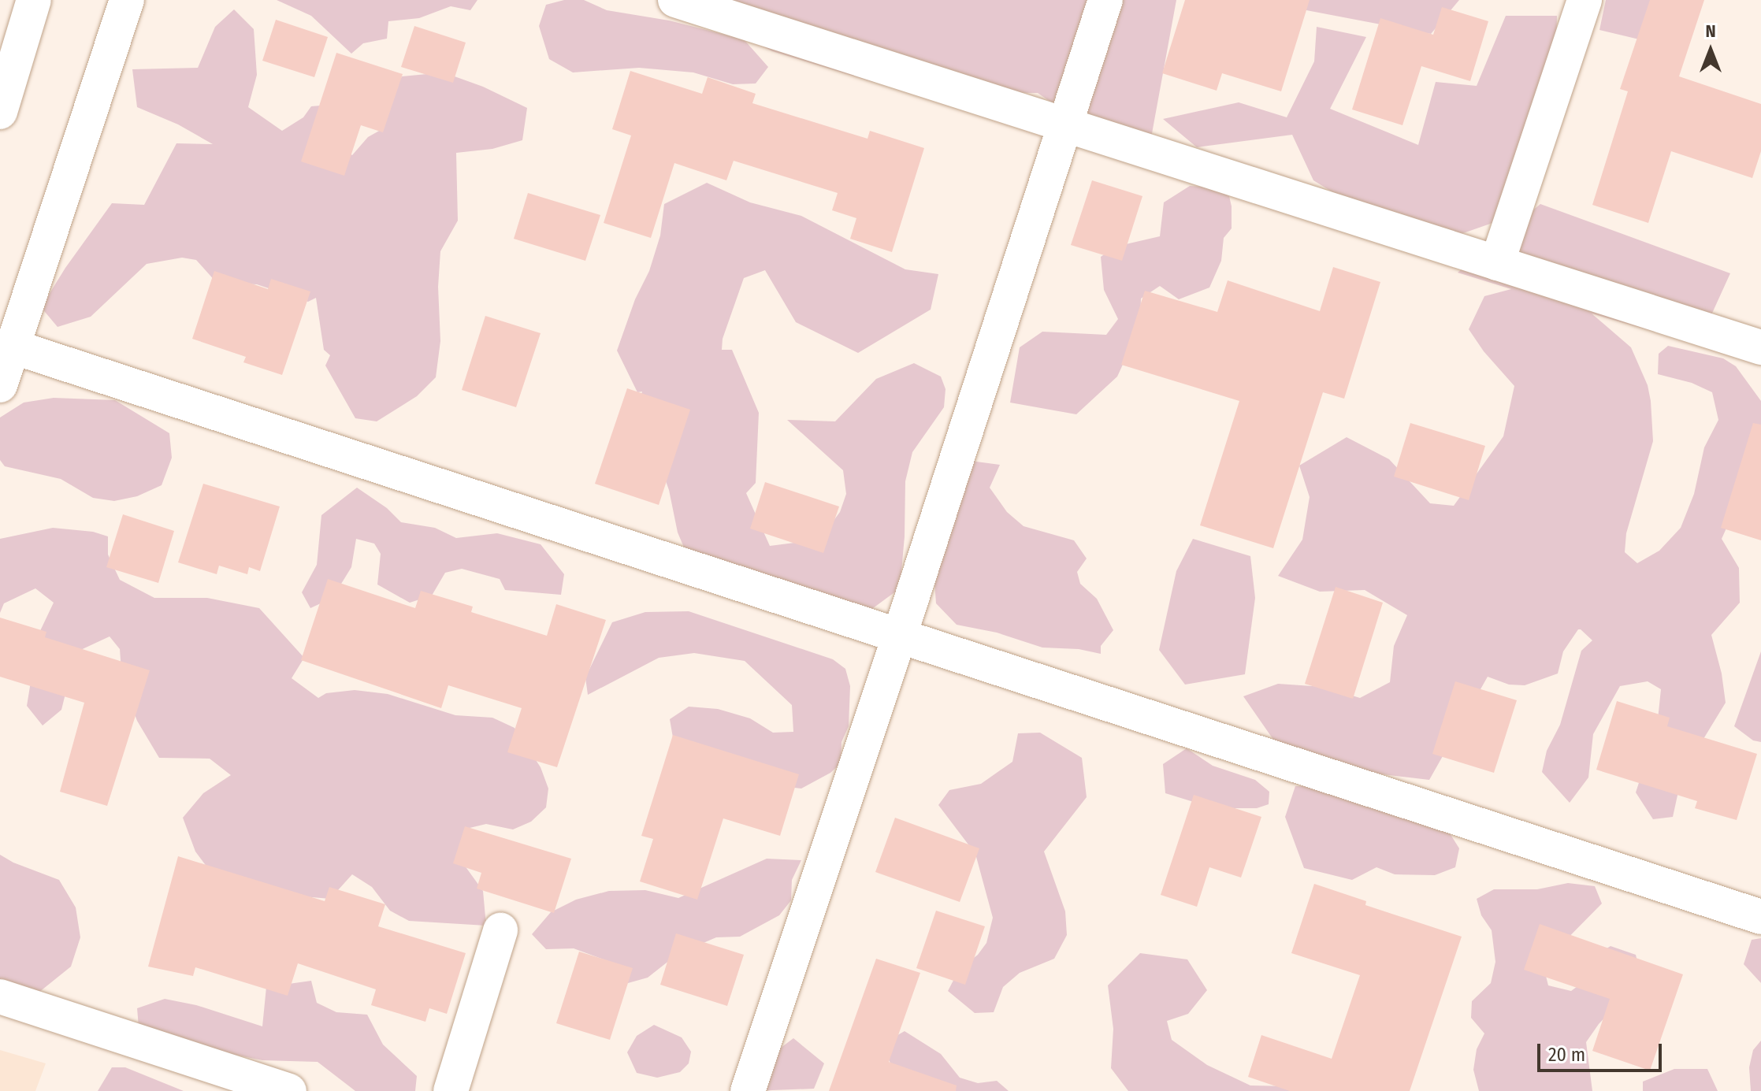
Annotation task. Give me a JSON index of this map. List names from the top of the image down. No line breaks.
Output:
{"scale_bar":"20 m","north":"top"}
